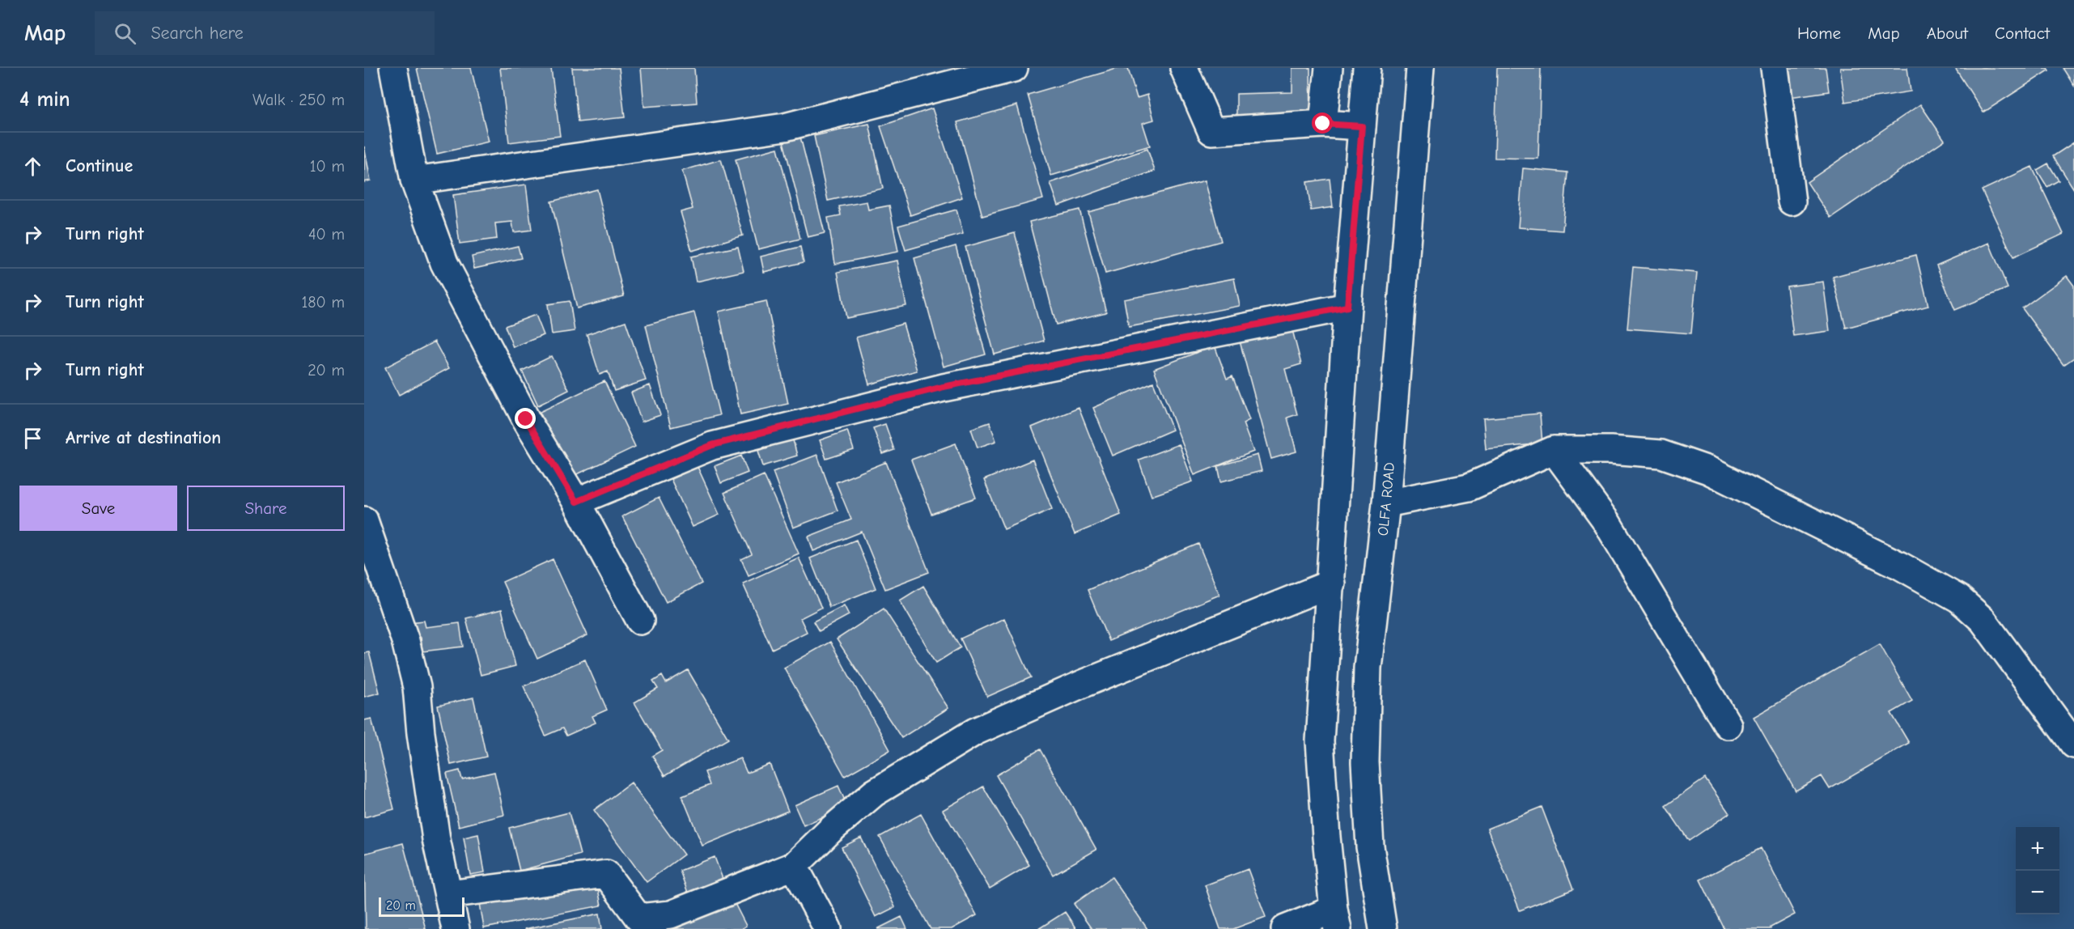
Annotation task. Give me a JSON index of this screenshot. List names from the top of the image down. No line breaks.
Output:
{"streets":{"street":["OLFA ROAD"]},"scale_bar":"20 m","page":{"header":"Map","search":"Search here","nav":["Home","Map","About","Contact"],"heading":["4 min","Walk · 250 m"],"list":[["Continue","10 m"],["Turn right","40 m"],["Turn right","180 m"],["Turn right","20 m"],"Arrive at destination"],"buttons":["Save","Share"],"map_buttons":["+","−"],"scale":"20 m"}}
